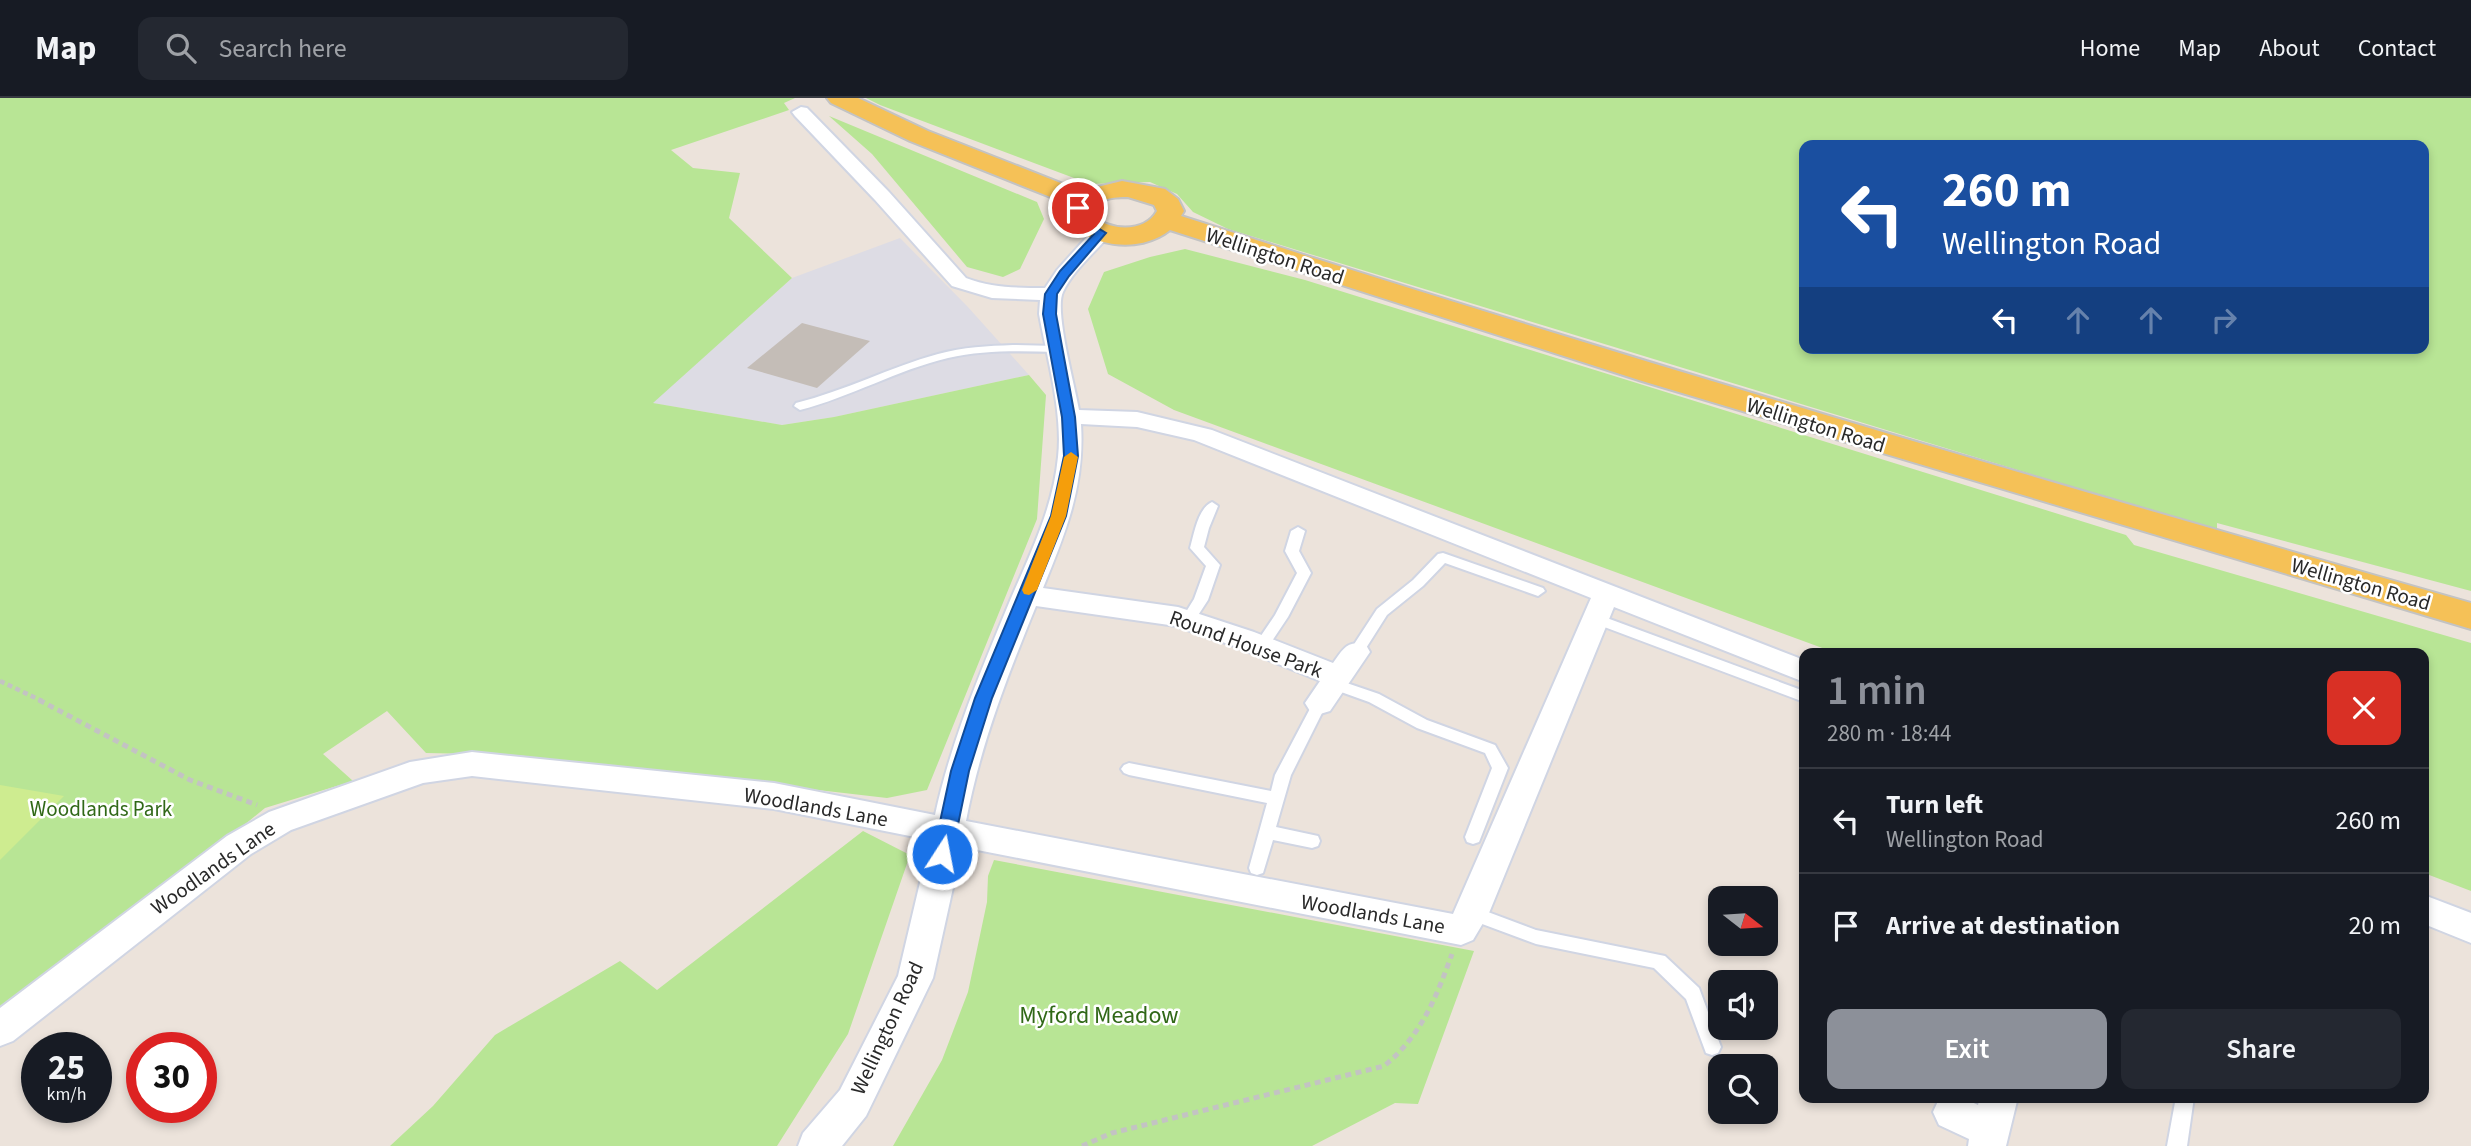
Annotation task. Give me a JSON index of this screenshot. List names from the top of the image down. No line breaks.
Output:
{"streets":{"main road":["Wellington Road"],"street":["Round House Park","Woodlands Lane"]},"crossings":[["Wellington Road","Round House Park"],["Wellington Road","Woodlands Lane"]],"parks":["Woodlands Park","Myford Meadow"],"north":"right","page":{"header":"Map","search":"Search here","nav":["Home","Map","About","Contact"],"turn":["260 m","Wellington Road"],"heading":["1 min","280 m · 18:44"],"list":[{"name":"Turn left","note":"Wellington Road","value":"260 m"},{"name":"Arrive at destination","value":"20 m"}],"buttons":["Exit","Share"],"speed":"25 km/h","limit":"30"}}
